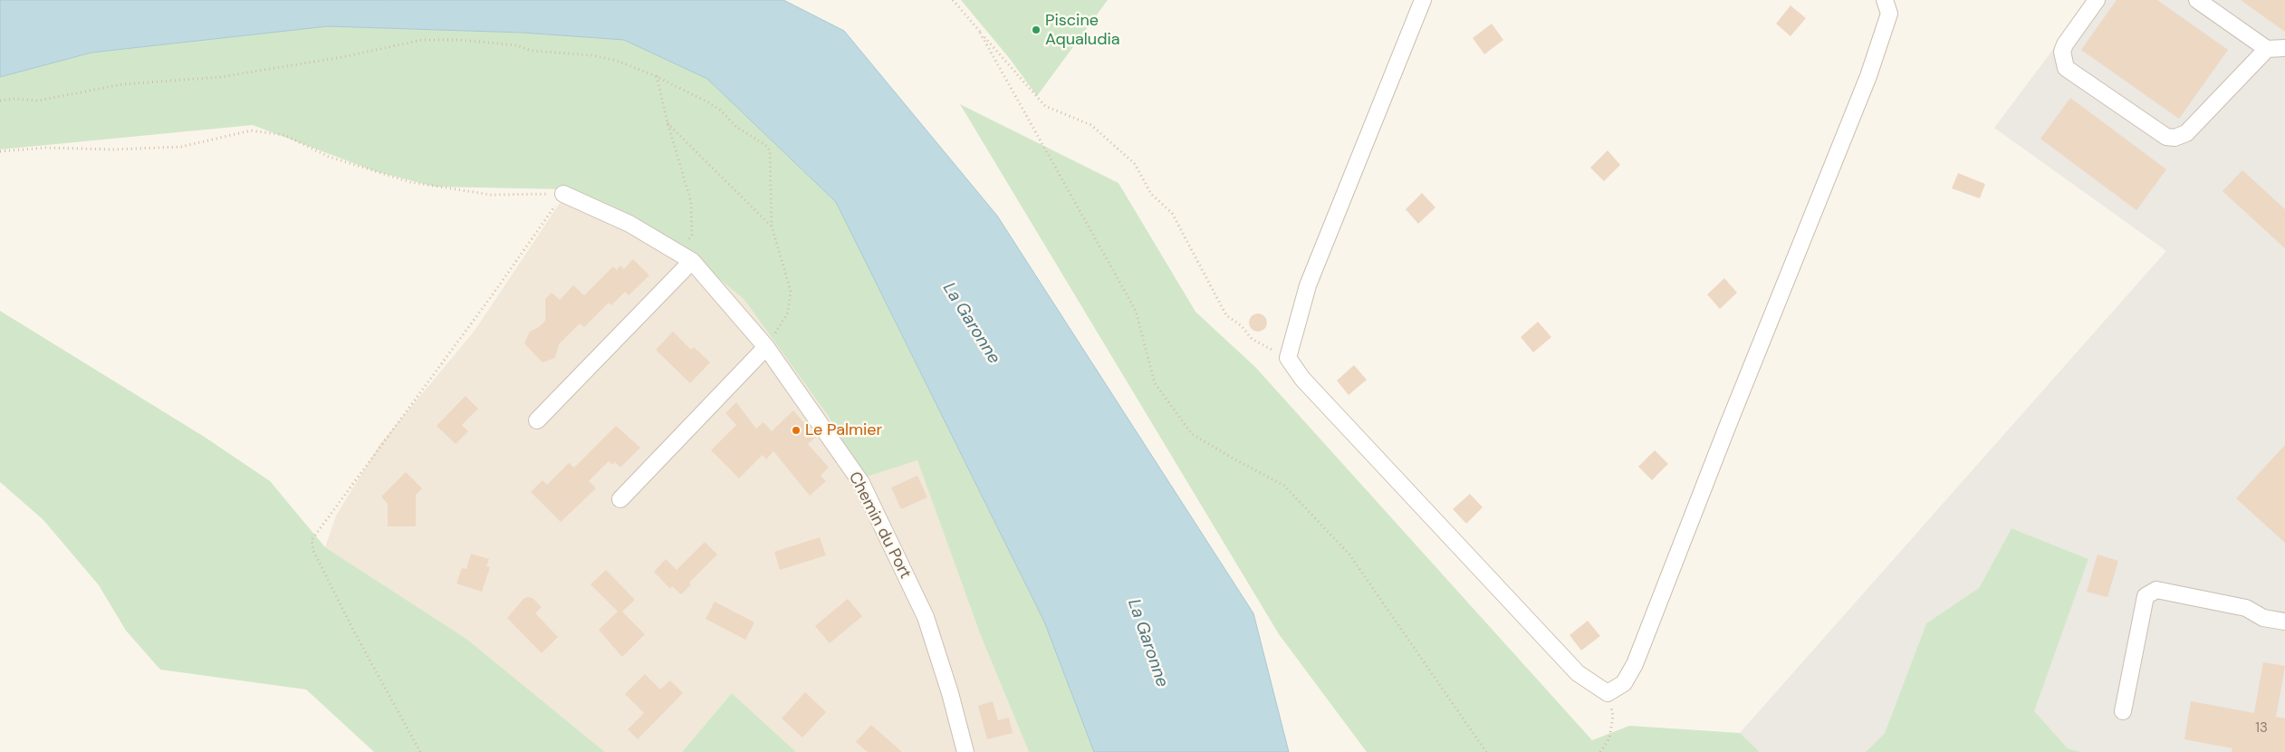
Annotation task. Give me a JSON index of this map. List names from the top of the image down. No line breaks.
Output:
{"streets":{"street":["Chemin du Port"]},"water":["La Garonne"],"places":["Piscine Aqualudia","Le Palmier"],"house_numbers":["13"]}
